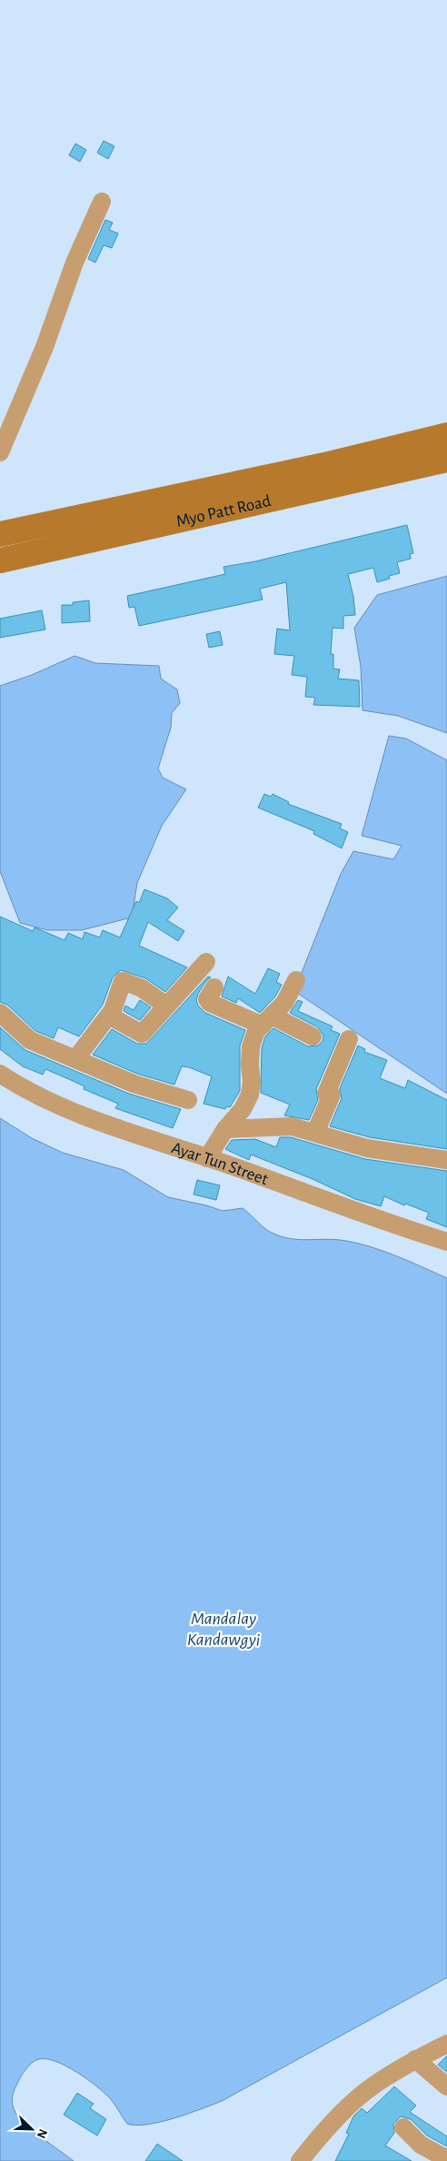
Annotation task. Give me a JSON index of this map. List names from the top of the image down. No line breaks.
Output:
{"streets":{"main road":["Myo Patt Road"],"street":["Ayar Tun Street"]},"water":["Mandalay Kandawgyi"],"north":"bottom right"}
